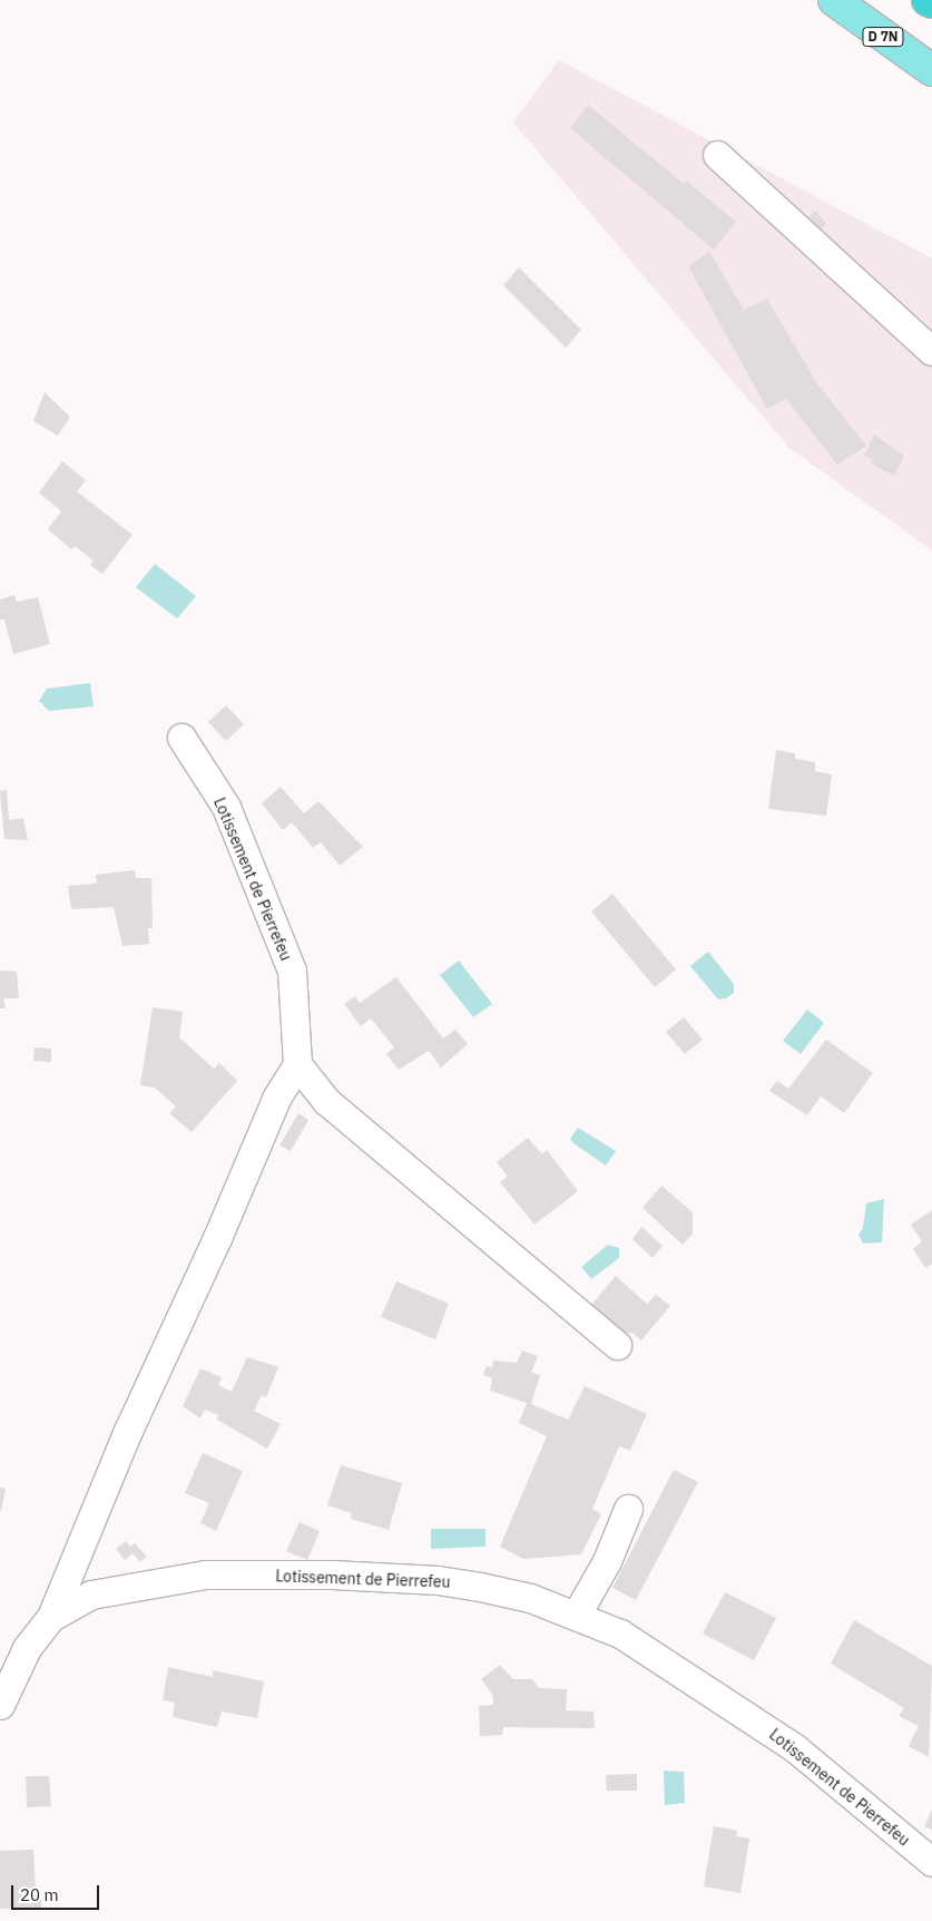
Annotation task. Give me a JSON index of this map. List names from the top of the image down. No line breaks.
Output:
{"streets":{"main road":["D 7N"],"street":["Lotissement de Pierrefeu"]},"scale_bar":"20 m"}
